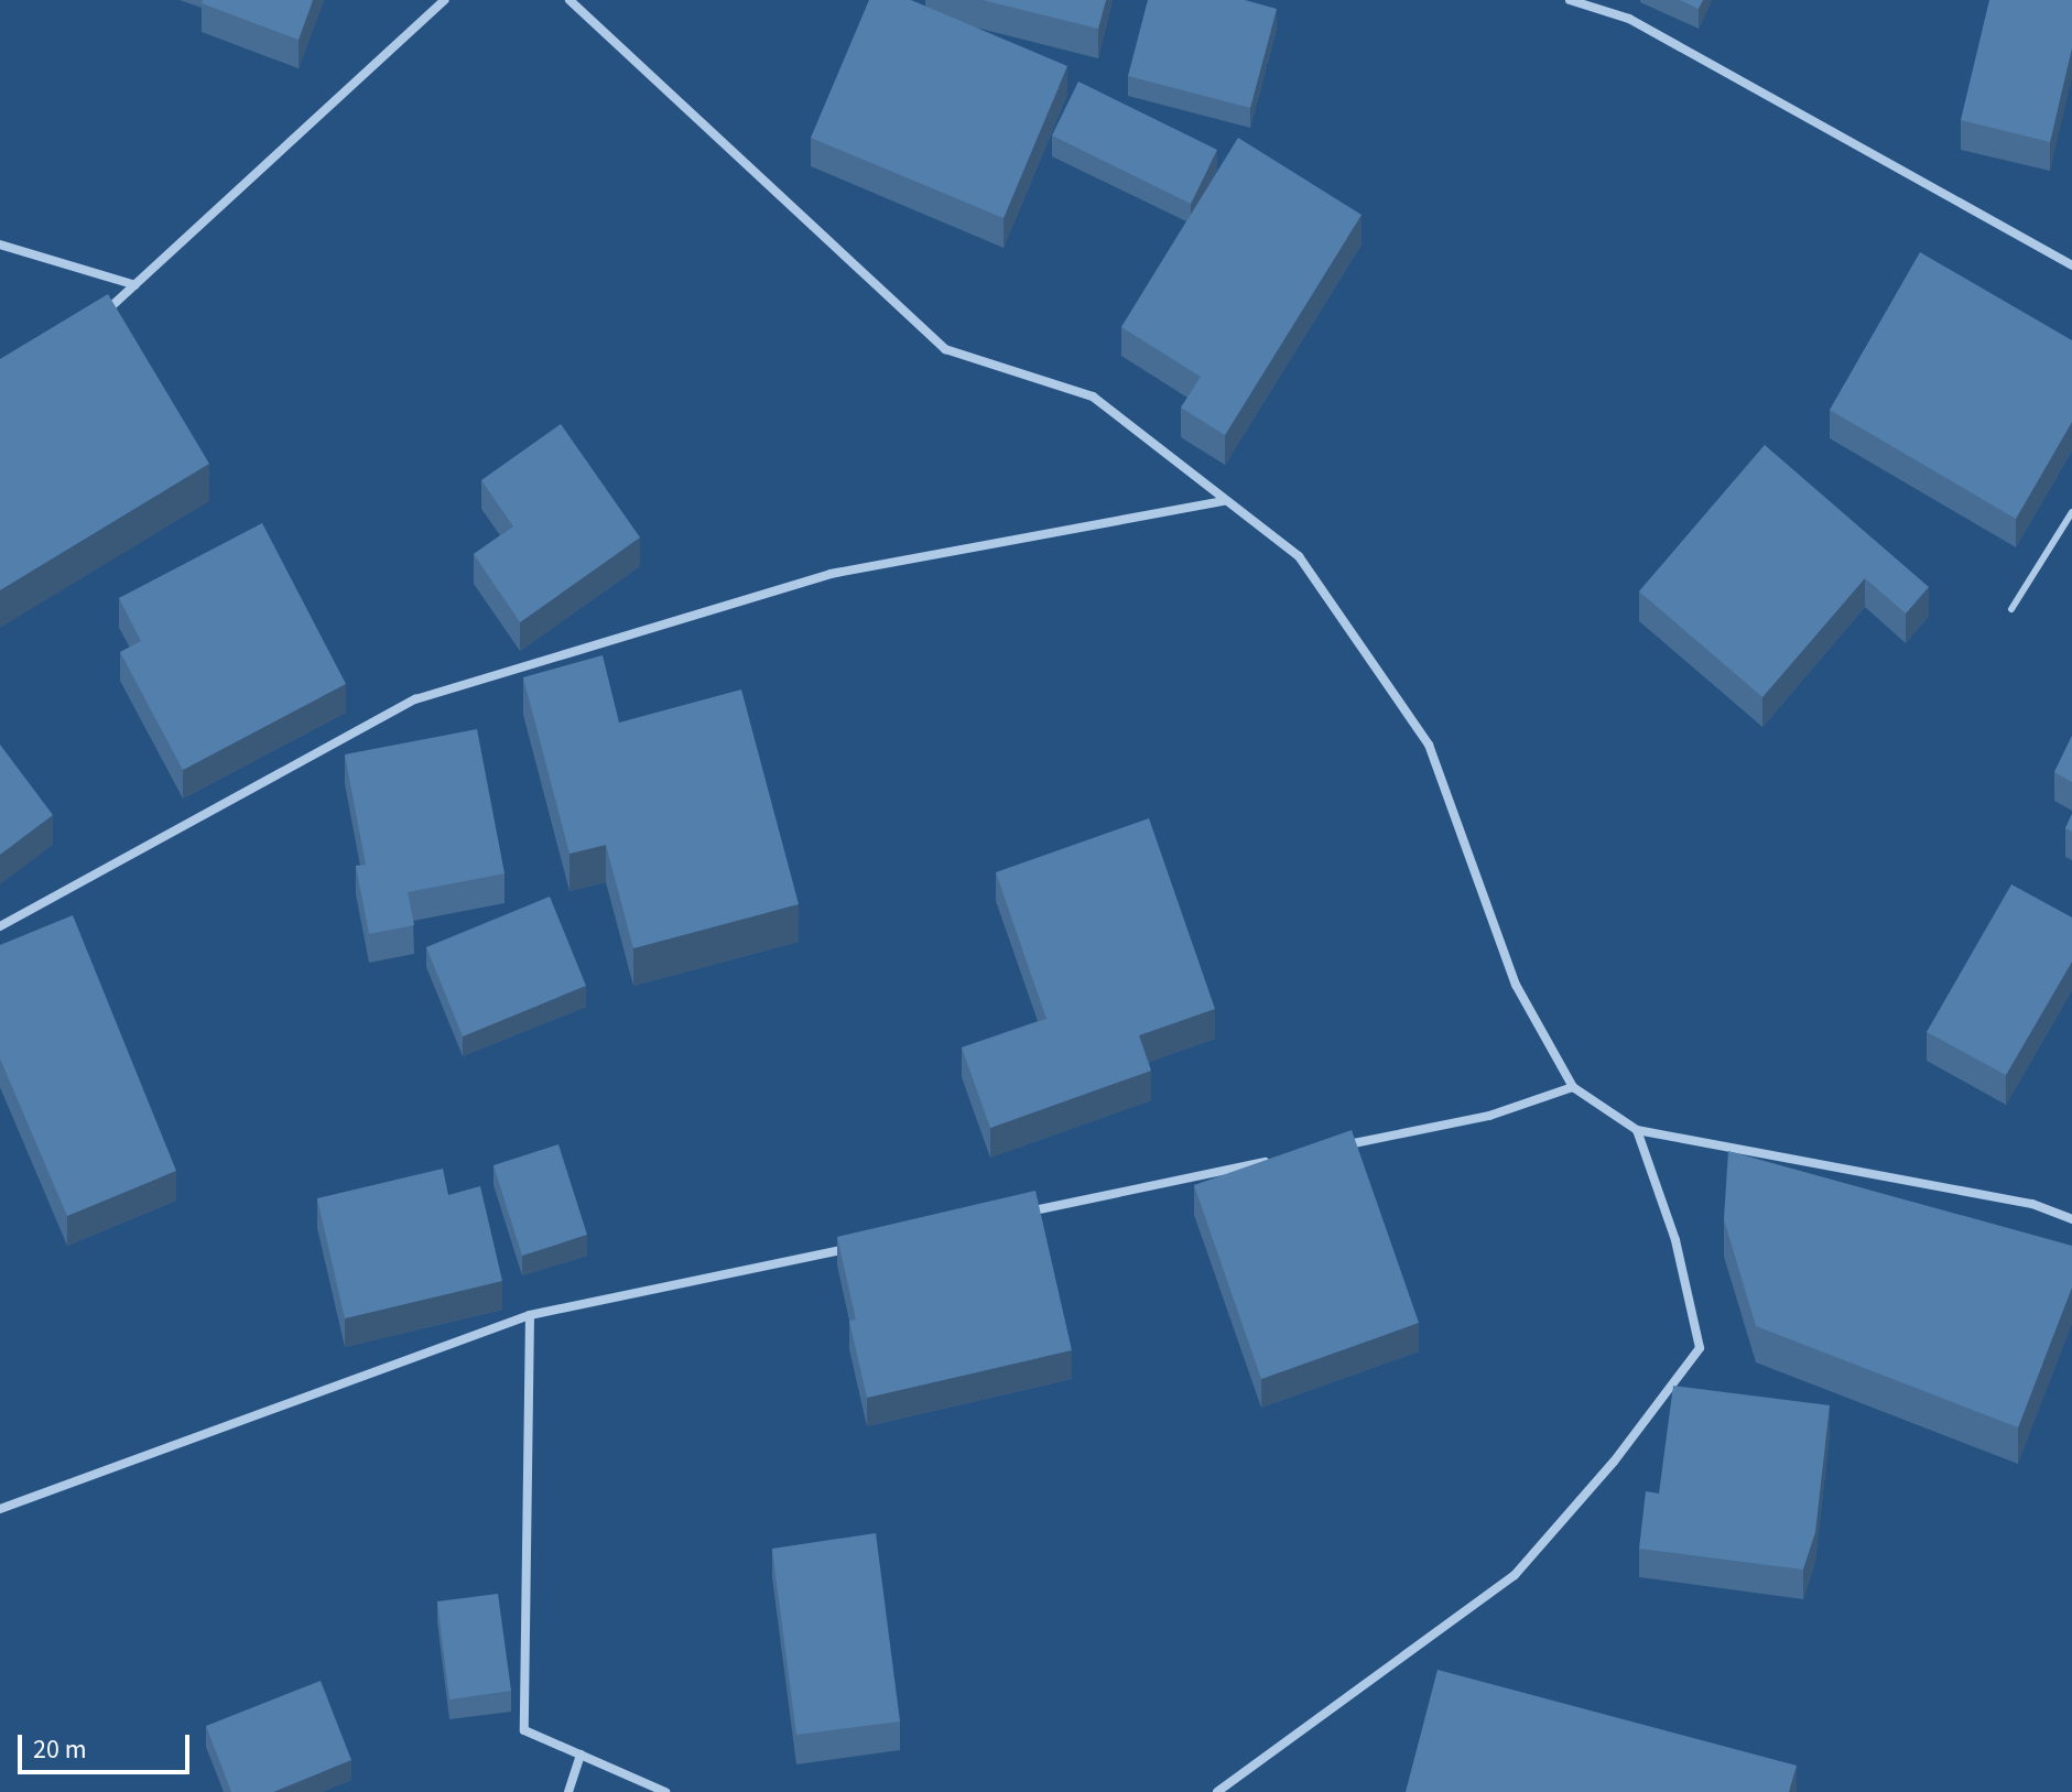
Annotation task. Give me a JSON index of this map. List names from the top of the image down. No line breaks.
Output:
{"scale_bar":"20 m"}
